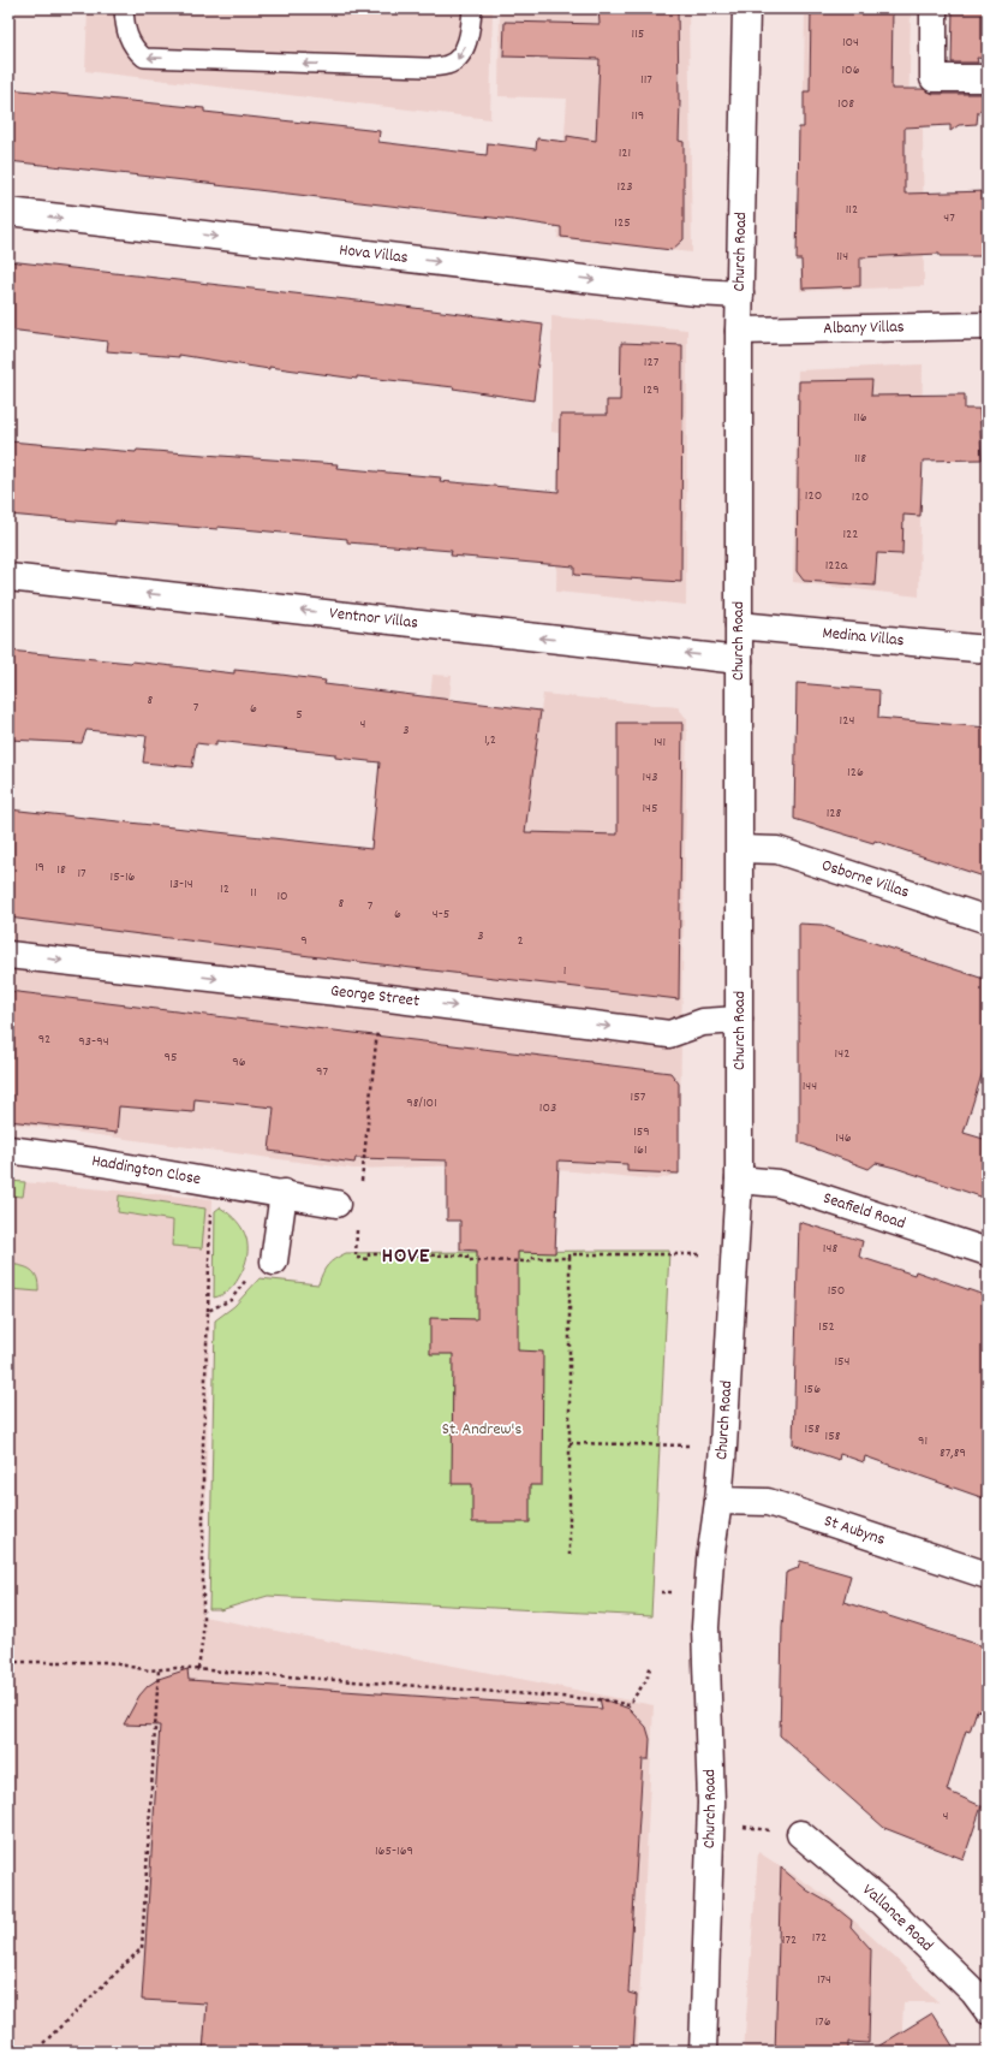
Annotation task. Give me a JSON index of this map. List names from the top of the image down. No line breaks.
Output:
{"streets":{"street":["Church Road","Hova Villas","Albany Villas","Ventnor Villas","Medina Villas","Osborne Villas","George Street","Haddington Close","Seafield Road","St Aubyns","Vallance Road"]},"crossings":[["Church Road","Hova Villas"],["Church Road","Albany Villas"],["Church Road","Ventnor Villas"],["Church Road","Medina Villas"],["Church Road","Osborne Villas"],["Church Road","George Street"],["Church Road","Seafield Road"],["Church Road","St Aubyns"]],"one_way":["Hova Villas","Ventnor Villas","George Street"],"districts":["HOVE"],"parks":["St. Andrew's"],"house_numbers":["115","104","106","117","108","119","121","123","112","47","125","114","127","129","116","118","120","120","122","122a","8","7","6","5","124","4","3","1,2","141","126","143","145","128","19","18","17","15-16","13-14","12","11","10","8","7","6","4-5","3","9","2","1","92","93-94","142","95","96","97","144","157","98/101","103","159","146","161","148","150","152","154","156","158","158","91","87,89","4","165-169","172","172","174","176"]}
